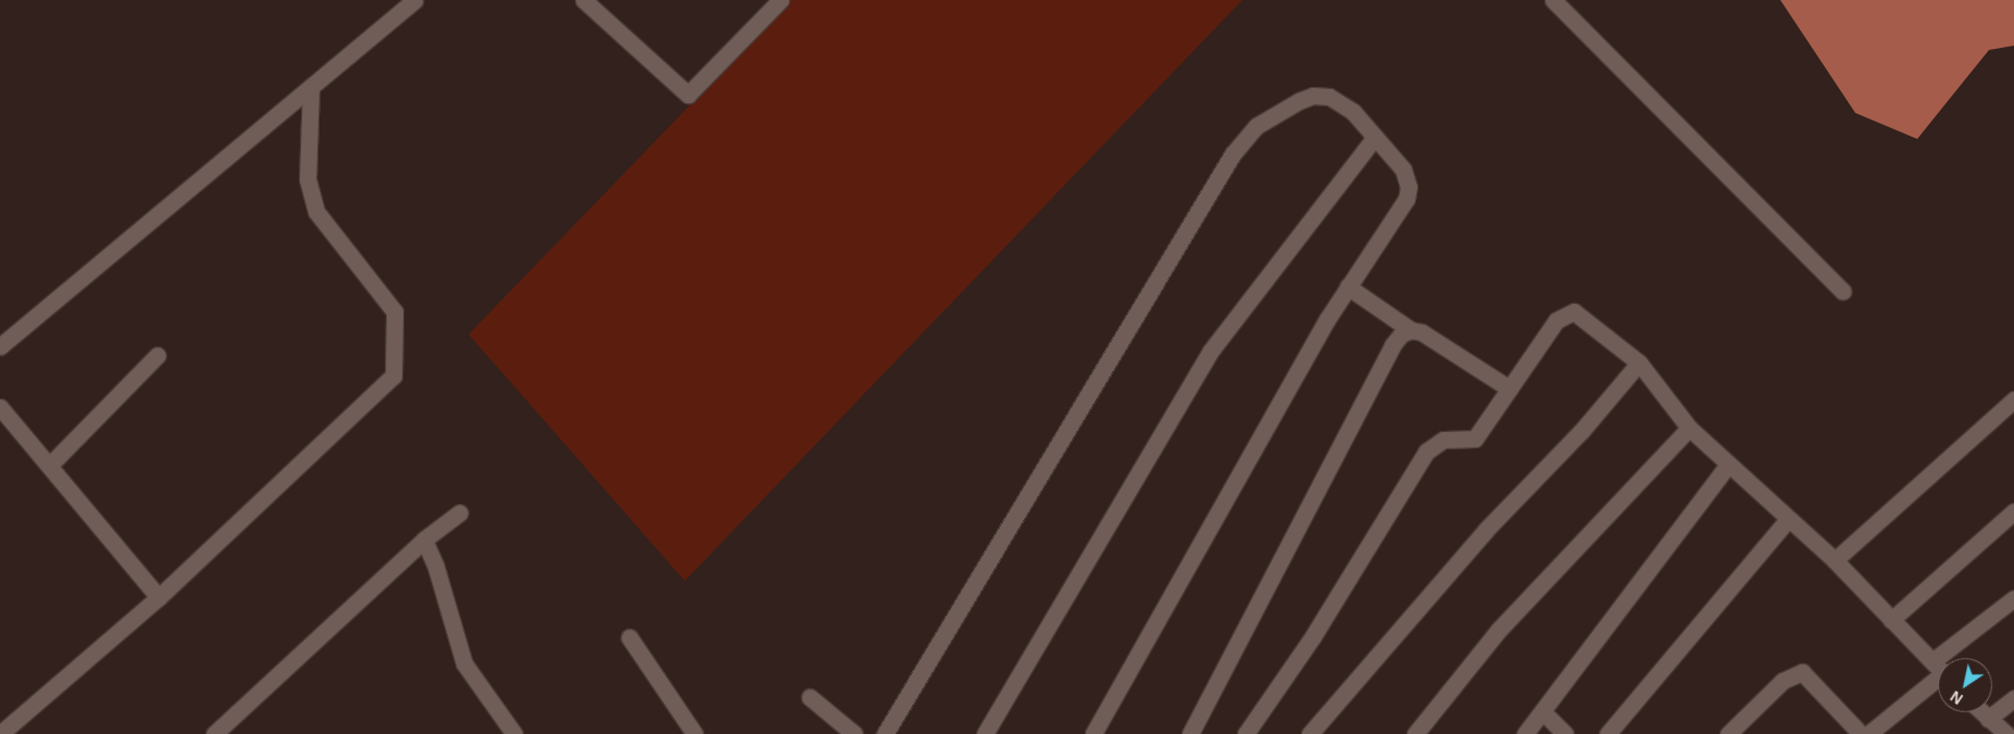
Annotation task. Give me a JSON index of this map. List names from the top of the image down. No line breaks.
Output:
{"north":"bottom left"}
